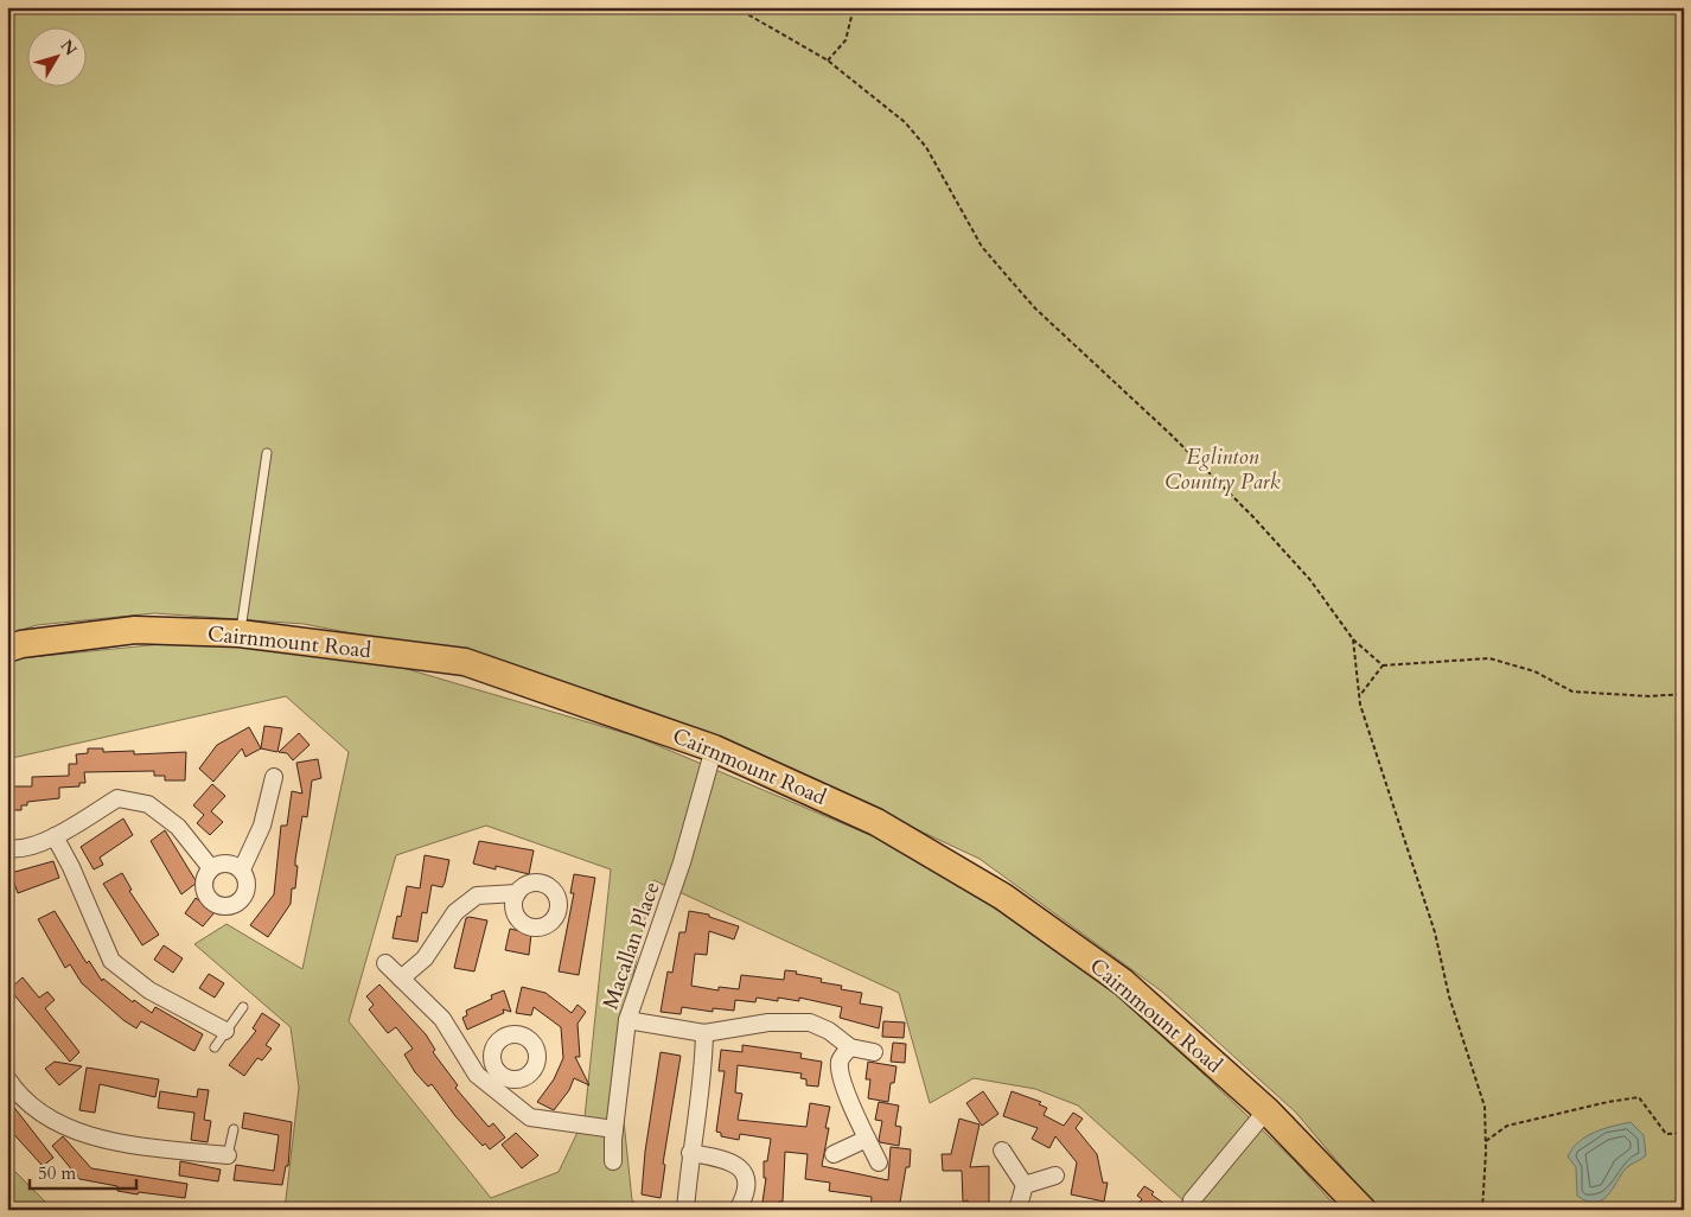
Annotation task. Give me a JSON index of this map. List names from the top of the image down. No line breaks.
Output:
{"streets":{"main road":["Cairnmount Road"],"street":["Macallan Place"]},"crossings":[["Cairnmount Road","Macallan Place"]],"parks":["Eglinton Country Park"],"scale_bar":"50 m","north":"top right"}
